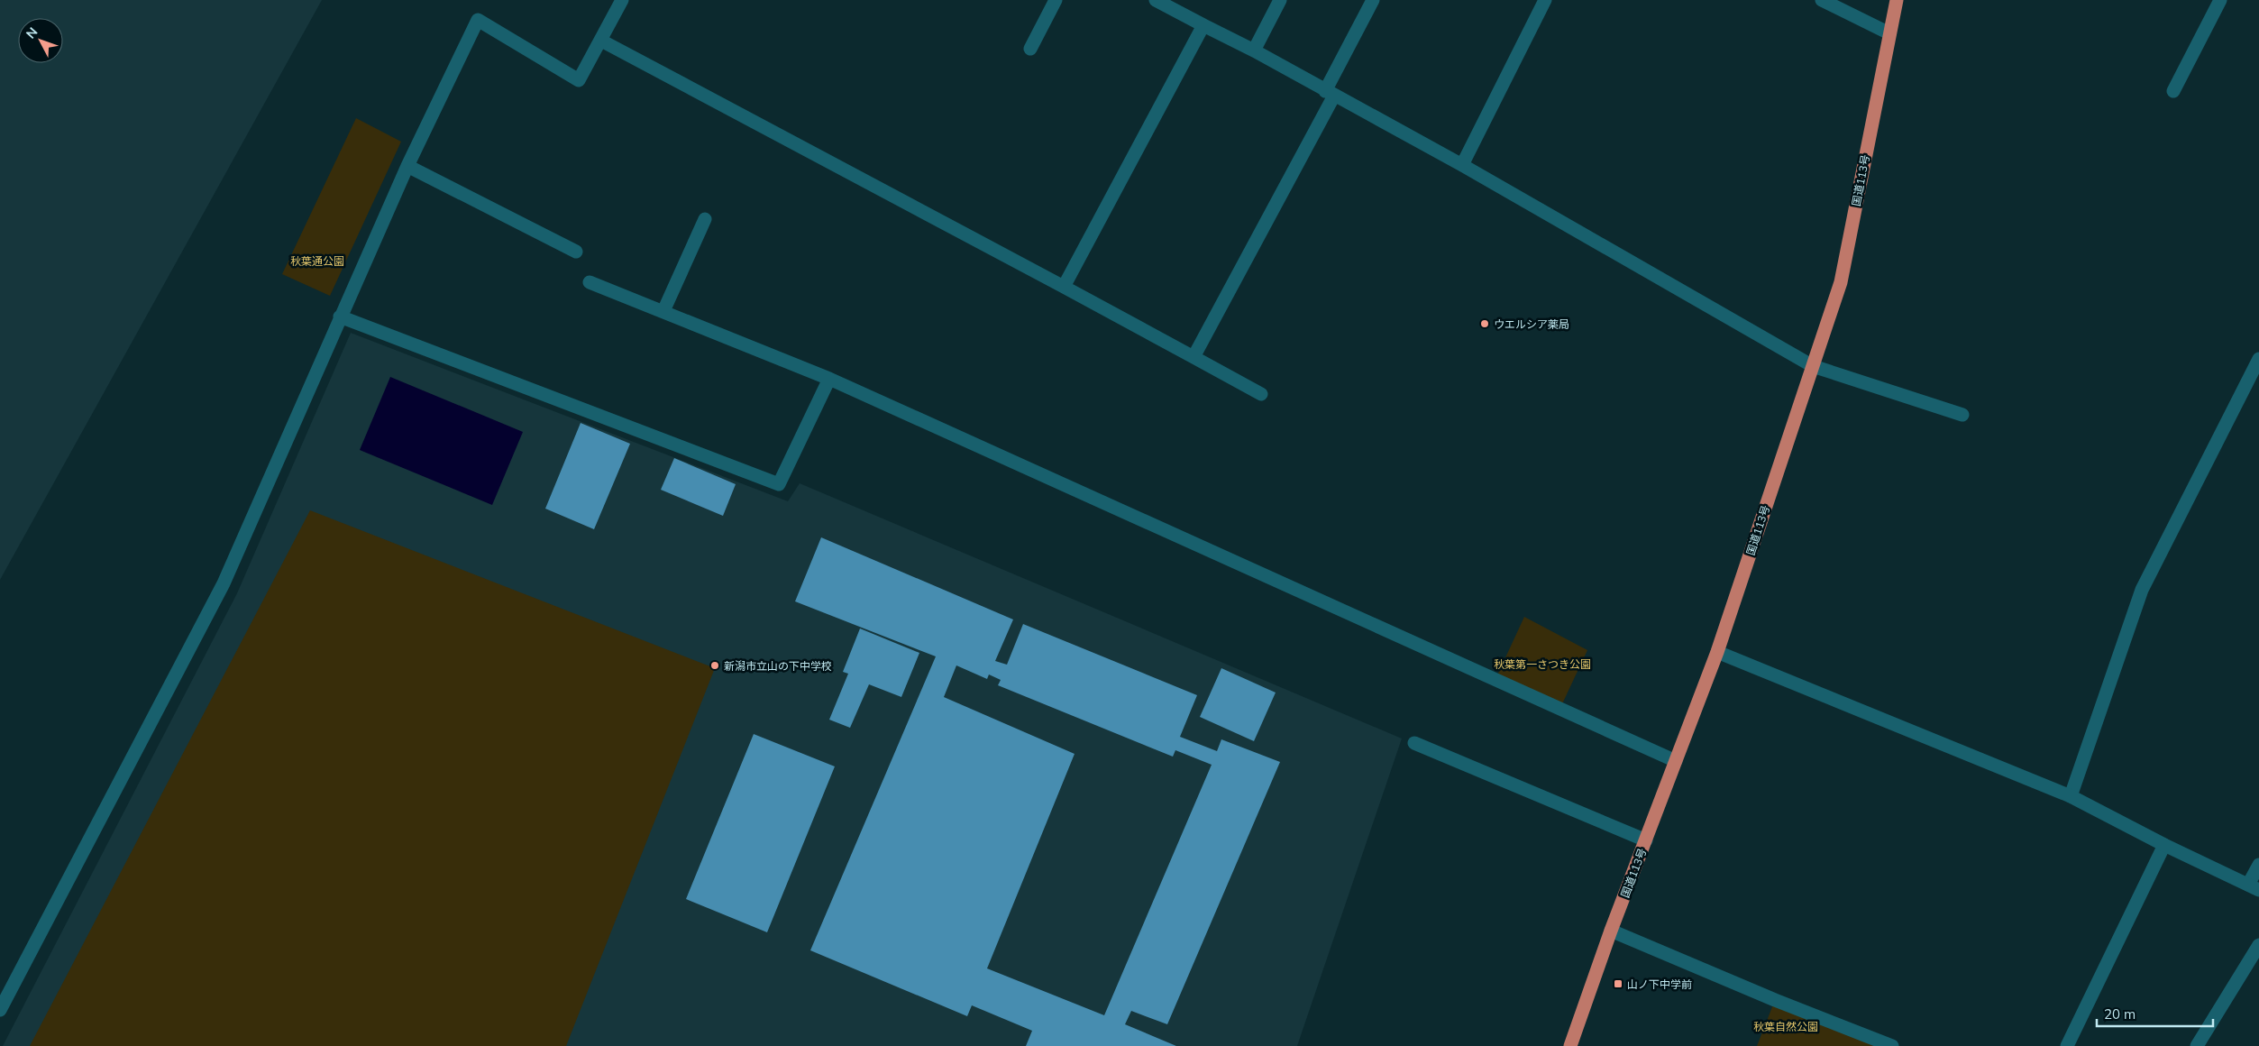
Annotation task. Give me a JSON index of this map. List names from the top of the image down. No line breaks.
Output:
{"streets":{"highway":["国道113号"]},"parks":["秋葉通公園","秋葉第一さつき公園","秋葉自然公園"],"places":{"other":["ウエルシア薬局","新潟市立山の下中学校"],"transit":["山ノ下中学前"]},"scale_bar":"20 m","north":"top left"}
